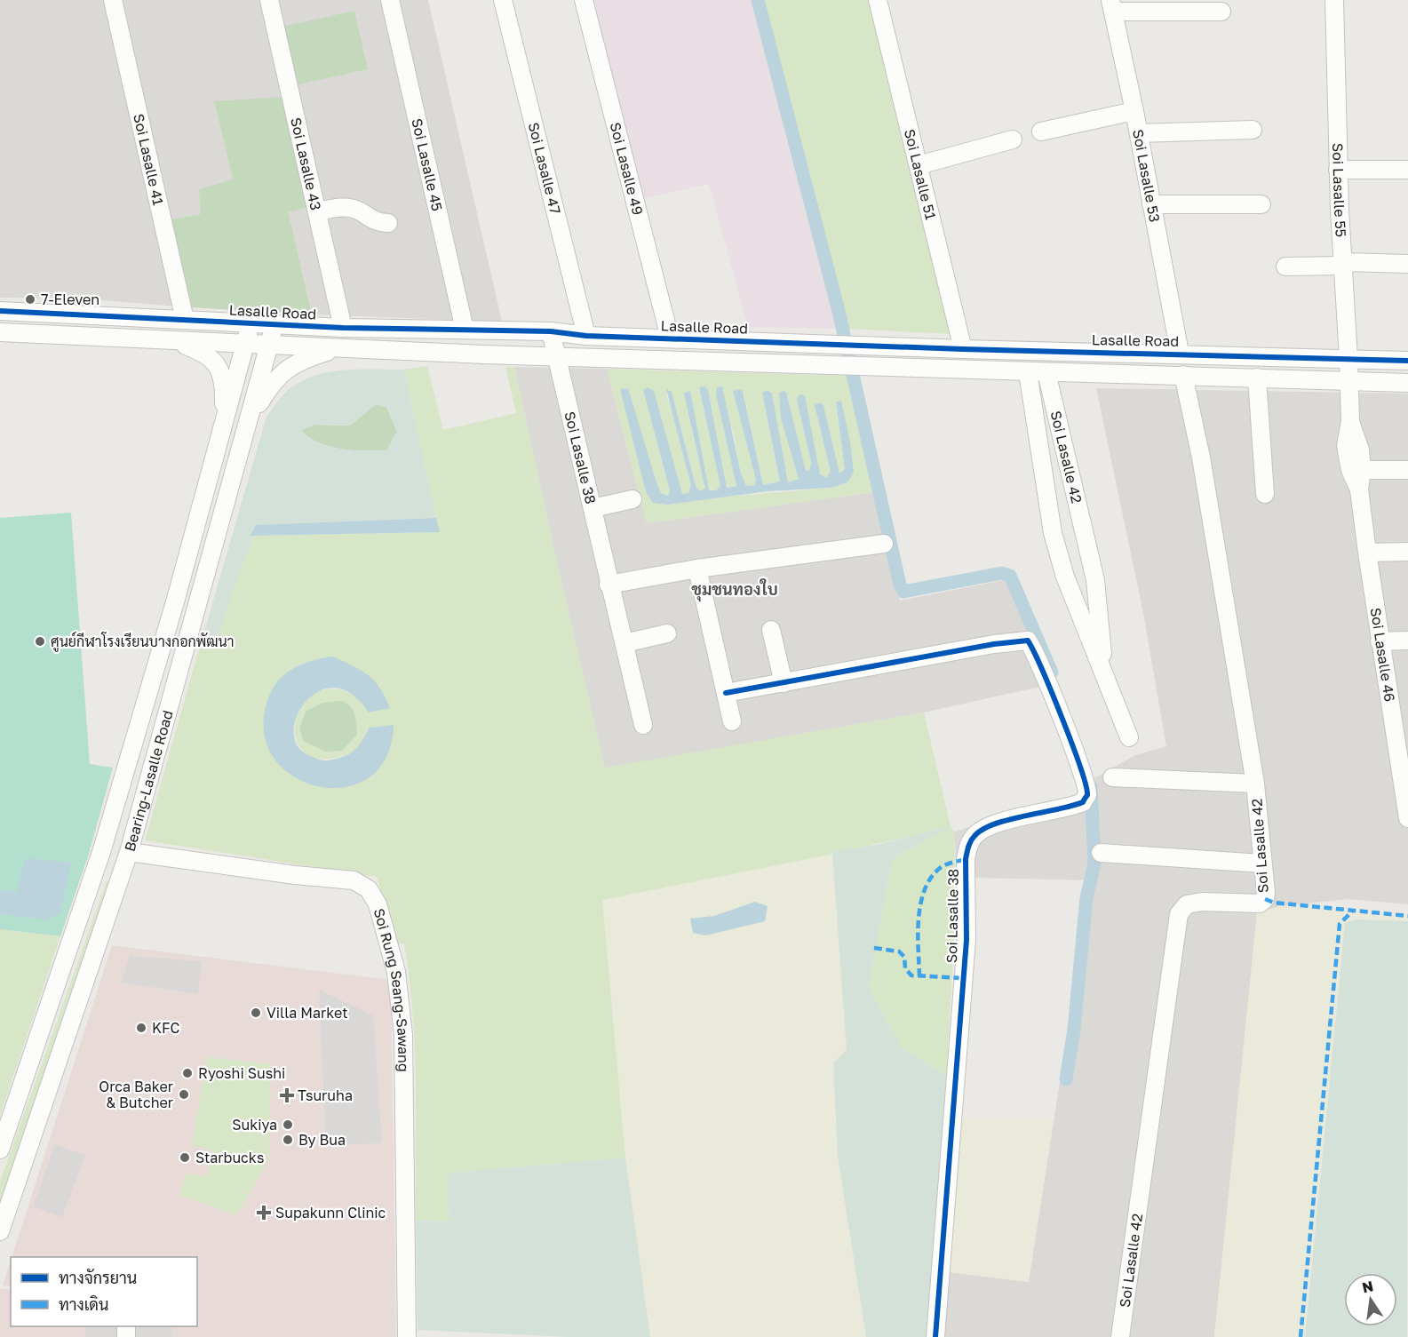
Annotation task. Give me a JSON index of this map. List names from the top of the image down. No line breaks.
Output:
{"streets":{"street":["Soi Lasalle 41","Soi Lasalle 43","Soi Lasalle 45","Soi Lasalle 47","Soi Lasalle 49","Soi Lasalle 51","Soi Lasalle 53","Soi Lasalle 55","Lasalle Road","Soi Lasalle 42","Soi Lasalle 38","Soi Lasalle 46","Bearing-Lasalle Road","Soi Rung Seang-Sawang"]},"crossings":[["Soi Lasalle 41","Lasalle Road"],["Soi Lasalle 43","Lasalle Road"],["Soi Lasalle 45","Lasalle Road"],["Soi Lasalle 47","Lasalle Road"],["Soi Lasalle 49","Lasalle Road"],["Soi Lasalle 51","Lasalle Road"],["Soi Lasalle 53","Lasalle Road"],["Soi Lasalle 55","Lasalle Road"],["Soi Lasalle 55","Soi Lasalle 46"],["Lasalle Road","Soi Lasalle 38"],["Lasalle Road","Bearing-Lasalle Road"],["Bearing-Lasalle Road","Soi Rung Seang-Sawang"]],"districts":["ชุมชนทองใบ"],"places":{"other":["7-Eleven","ศูนย์กีฬาโรงเรียนบางกอกพัฒนา","Villa Market","KFC","Ryoshi Sushi","Orca Baker & Butcher","Sukiya","By Bua","Starbucks"],"health":["Tsuruha","Supakunn Clinic"]},"legend":["ทางจักรยาน","ทางเดิน"],"north":"top"}
